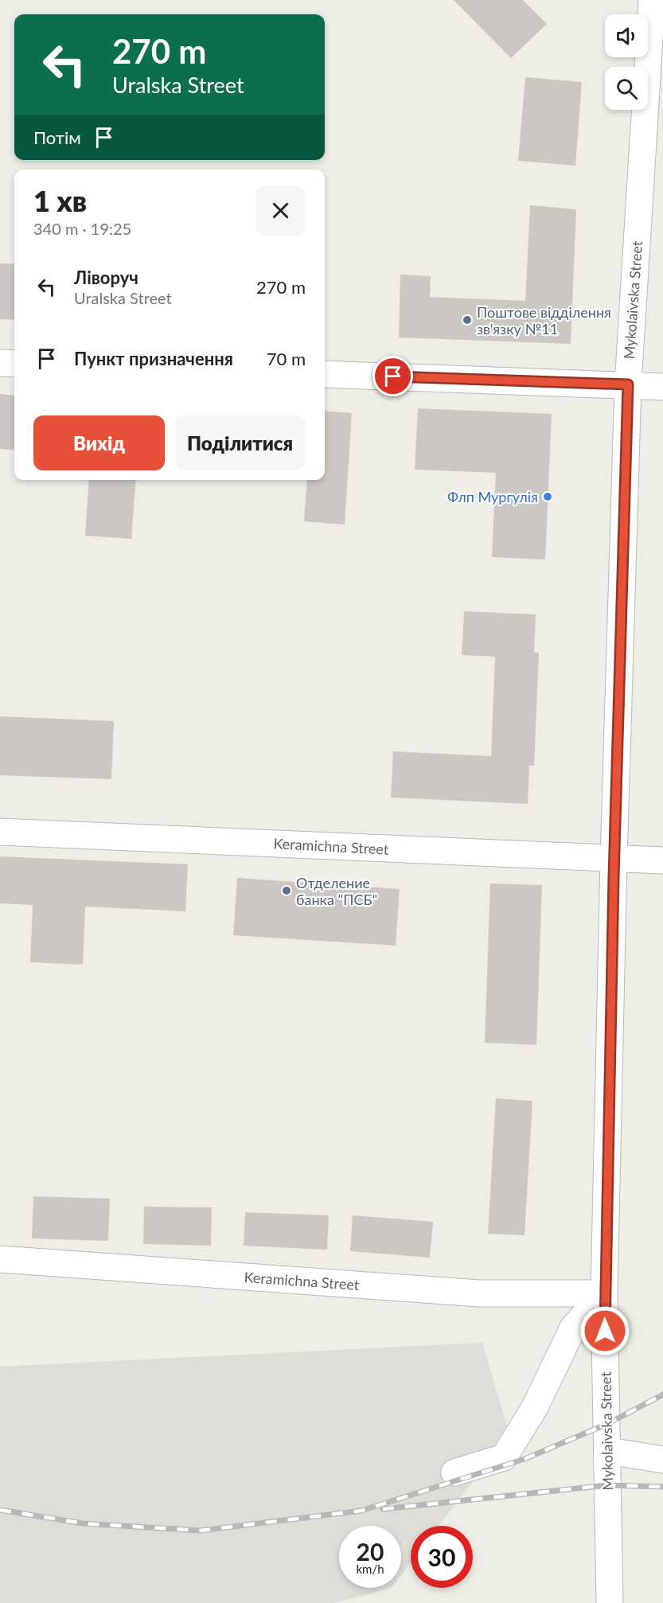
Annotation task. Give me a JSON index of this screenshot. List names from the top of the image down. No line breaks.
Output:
{"streets":{"street":["Mykolaivska Street","Keramichna Street"]},"crossings":[["Mykolaivska Street","Keramichna Street"]],"places":["Поштове відділення зв'язку №11","Флп Мургулія","Отделение банка \"ПСБ\""],"page":{"turn":["270 m","Uralska Street"],"then":"Потім","heading":["1 хв","340 m · 19:25"],"list":[{"name":"Ліворуч","note":"Uralska Street","value":"270 m"},{"name":"Пункт призначення","value":"70 m"}],"buttons":["Вихід","Поділитися"],"speed":"20 km/h","limit":"30"}}
